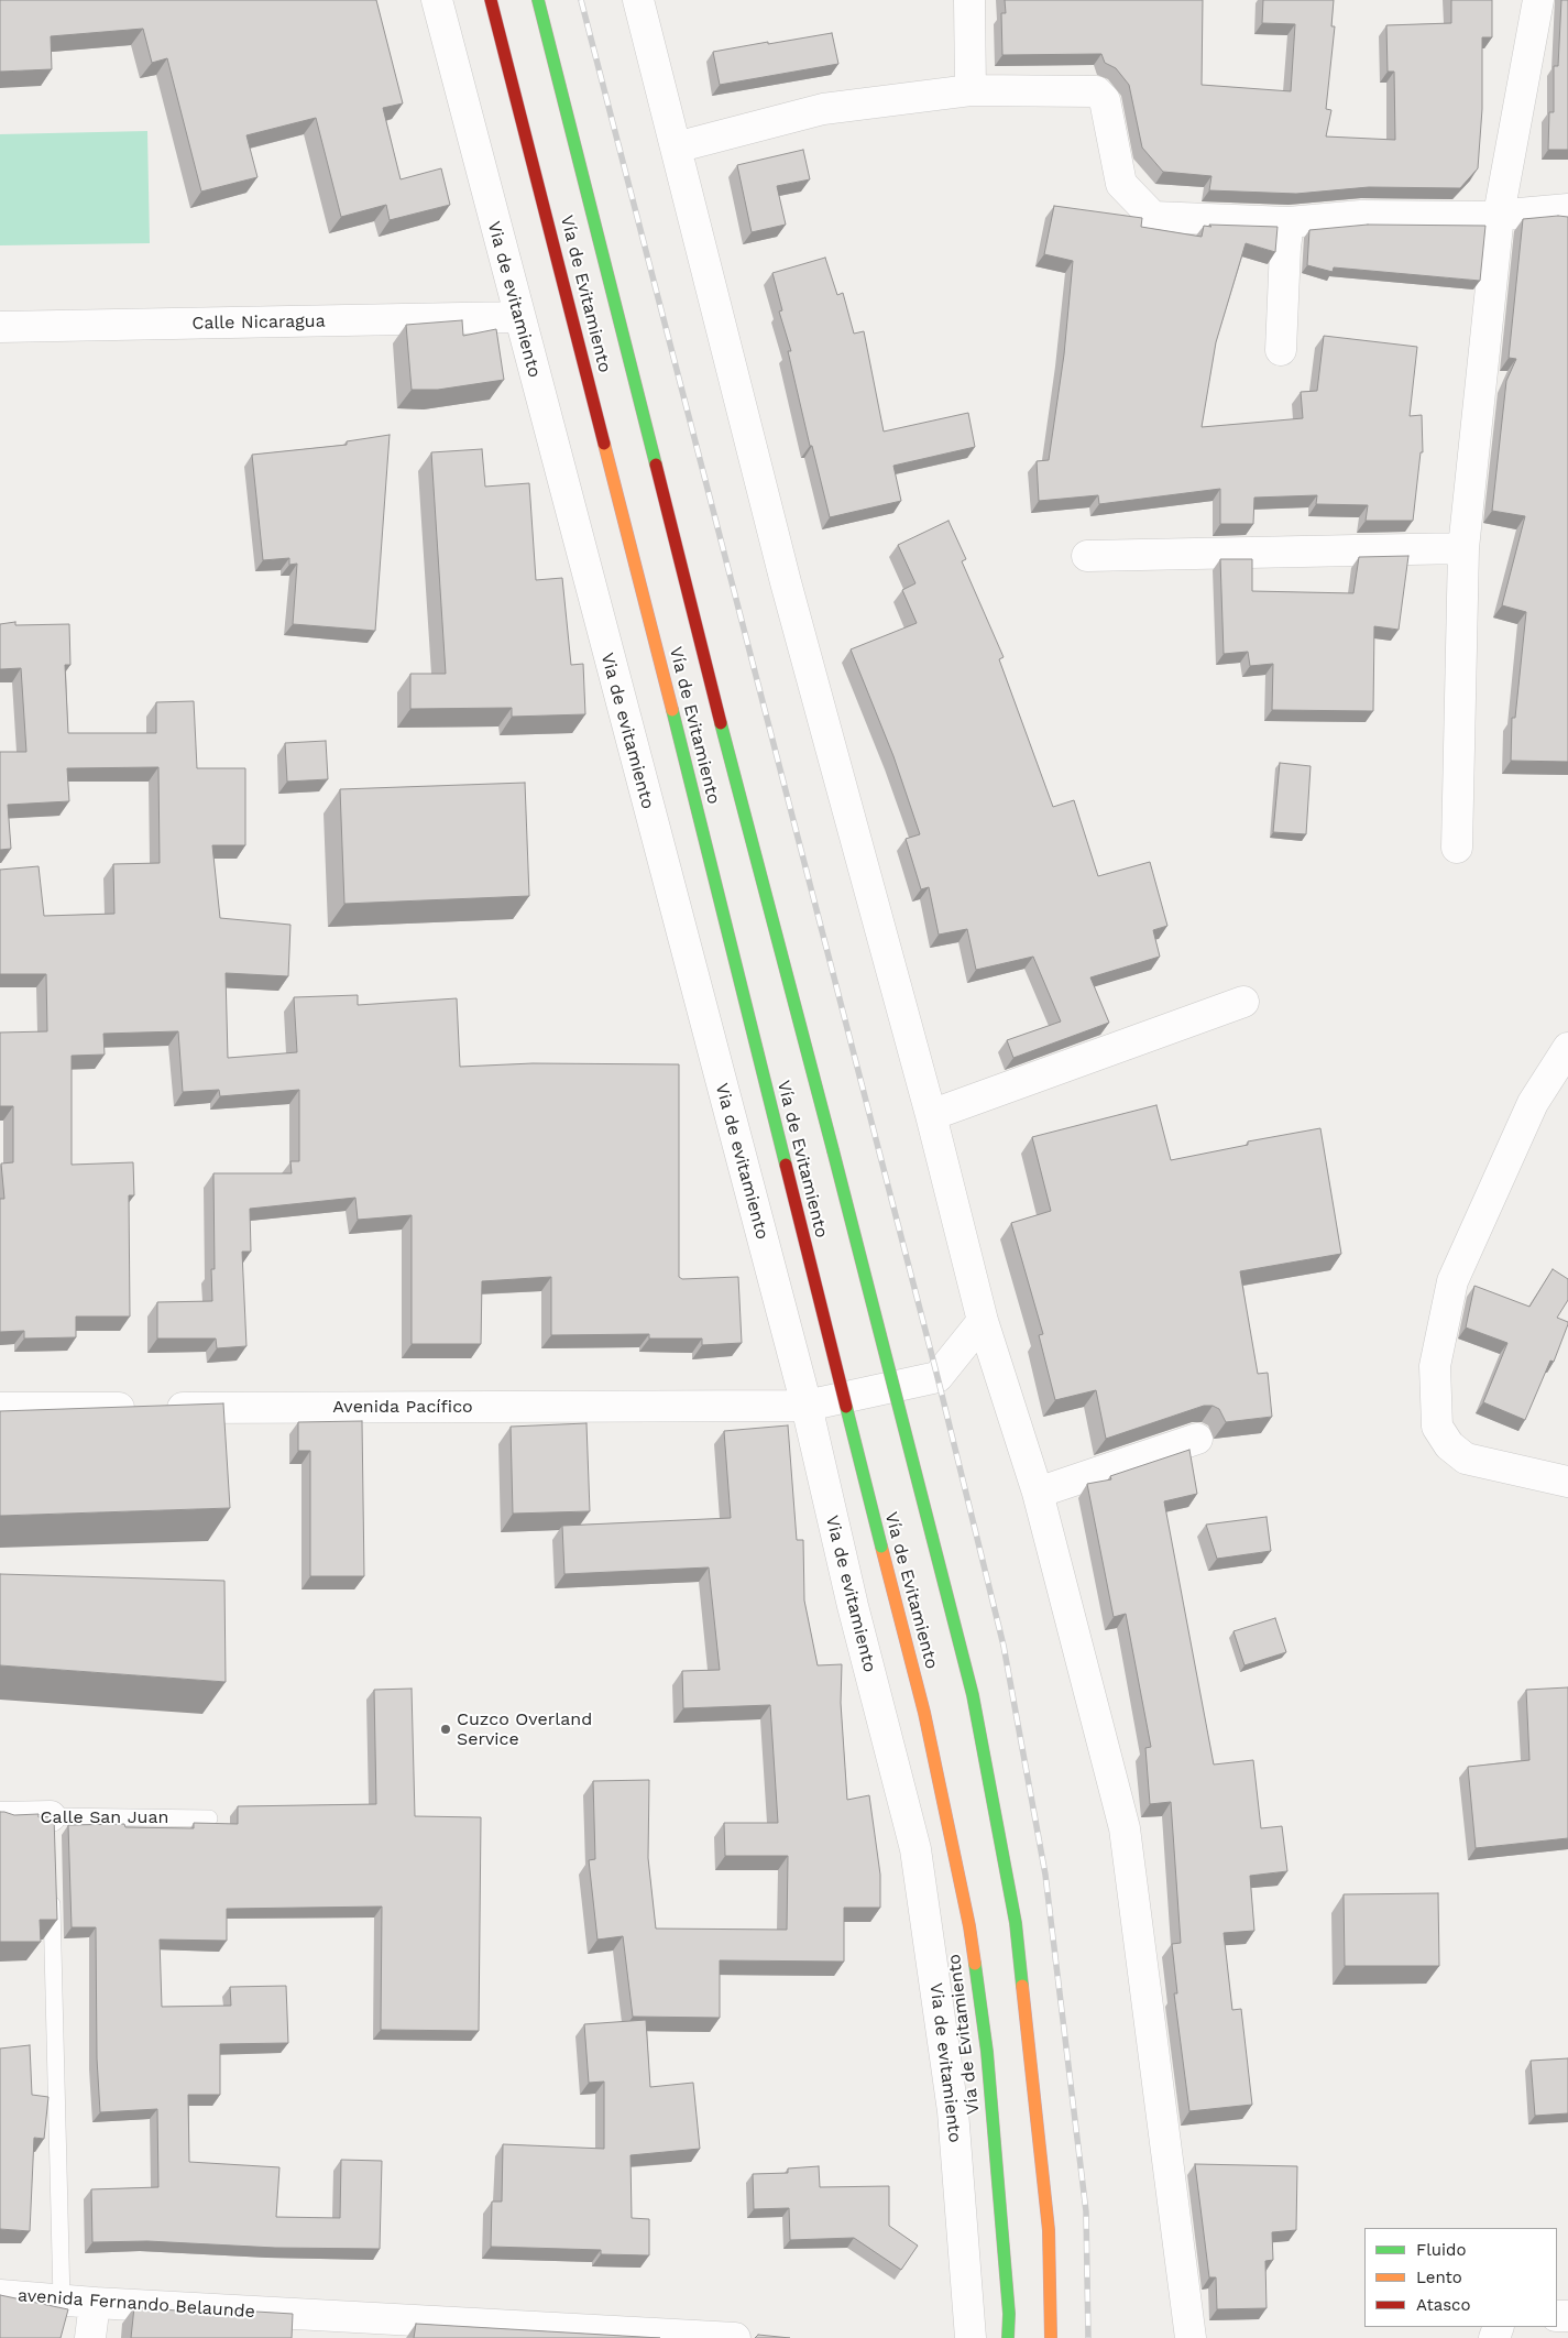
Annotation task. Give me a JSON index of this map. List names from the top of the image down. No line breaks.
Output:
{"streets":{"highway":["Vía de Evitamiento"],"street":["Via de evitamiento","Calle Nicaragua","Avenida Pacífico","Calle San Juan","avenida Fernando Belaunde"]},"crossings":[["Via de evitamiento","Calle Nicaragua"],["Via de evitamiento","Avenida Pacífico"]],"places":["Cuzco Overland Service"],"legend":["Fluido","Lento","Atasco"]}
